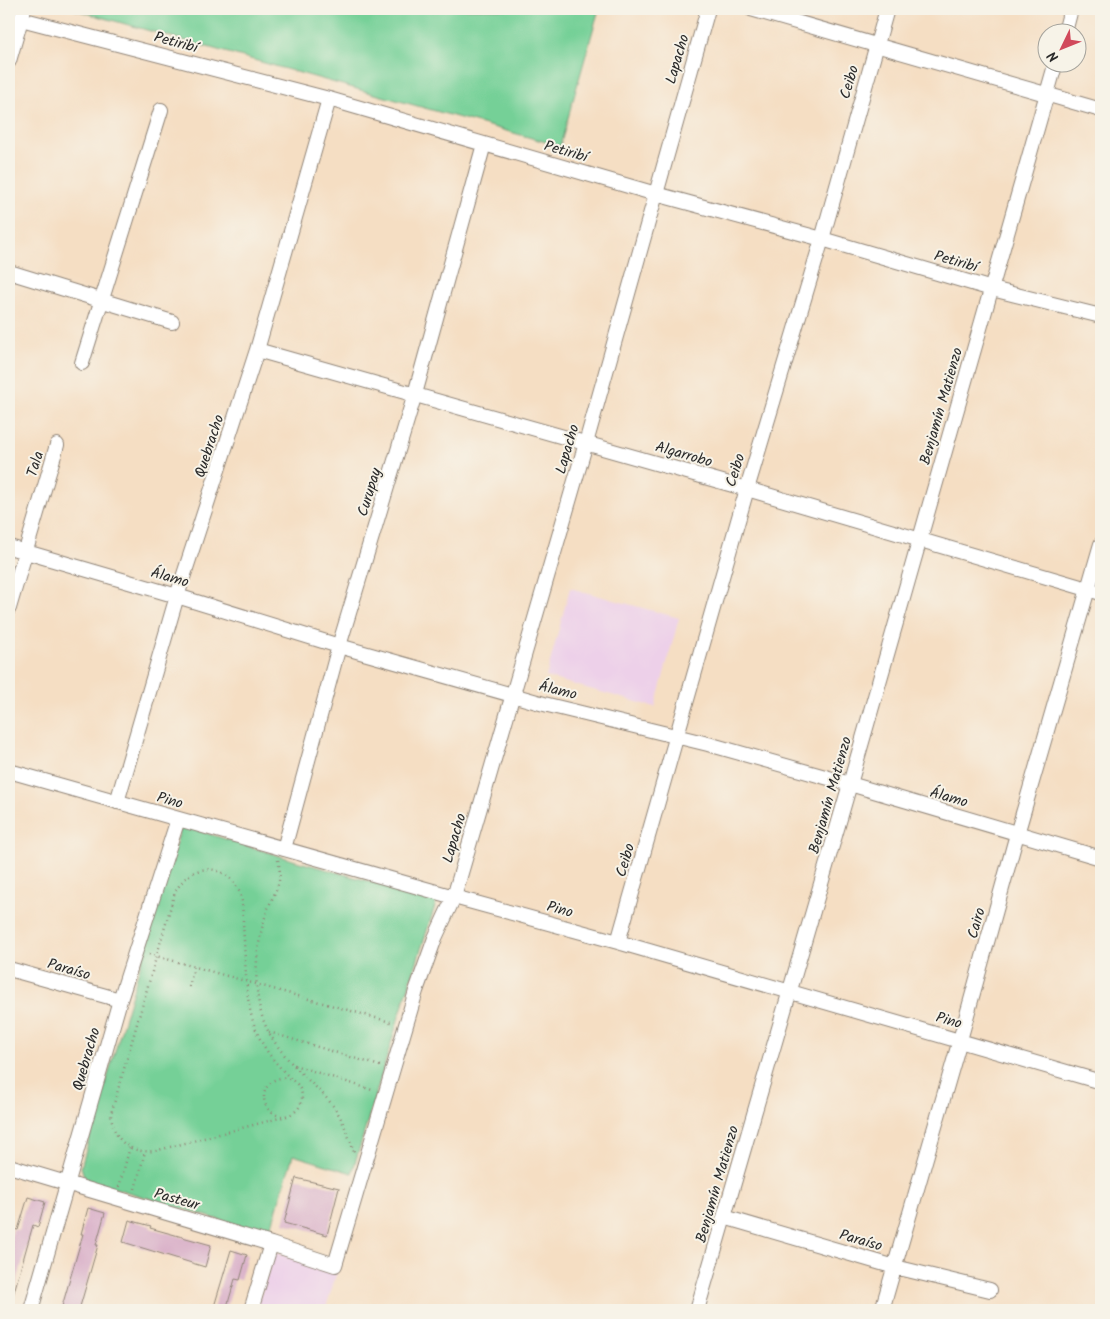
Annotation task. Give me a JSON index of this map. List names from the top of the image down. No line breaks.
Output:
{"streets":{"street":["Petiribí","Lapacho","Ceibo","Benjamín Matienzo","Quebracho","Algarrobo","Tala","Curupay","Álamo","Pino","Cairo","Paraíso","Pasteur"]},"crossings":[["Petiribí","Lapacho"],["Petiribí","Ceibo"],["Petiribí","Benjamín Matienzo"],["Petiribí","Quebracho"],["Petiribí","Curupay"],["Lapacho","Algarrobo"],["Lapacho","Álamo"],["Lapacho","Pino"],["Lapacho","Pasteur"],["Ceibo","Algarrobo"],["Ceibo","Álamo"],["Ceibo","Pino"],["Benjamín Matienzo","Algarrobo"],["Benjamín Matienzo","Álamo"],["Benjamín Matienzo","Pino"],["Benjamín Matienzo","Paraíso"],["Quebracho","Algarrobo"],["Quebracho","Álamo"],["Quebracho","Pino"],["Quebracho","Paraíso"],["Quebracho","Pasteur"],["Algarrobo","Curupay"],["Algarrobo","Cairo"],["Tala","Álamo"],["Curupay","Álamo"],["Curupay","Pino"],["Álamo","Cairo"],["Pino","Cairo"],["Cairo","Paraíso"]],"north":"bottom left"}
